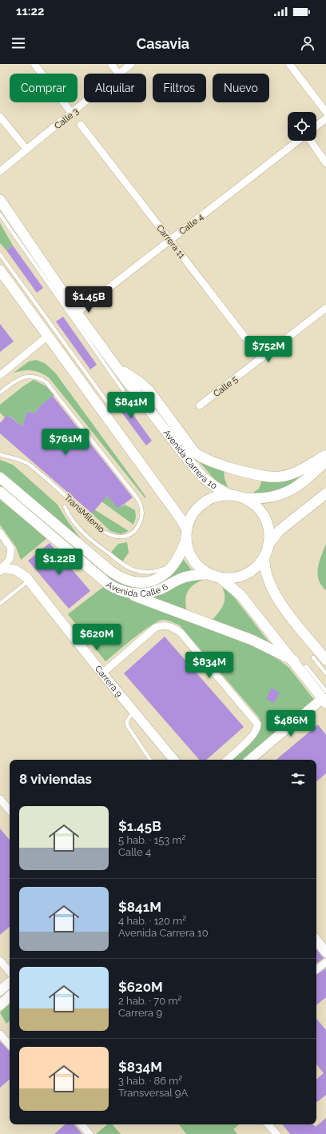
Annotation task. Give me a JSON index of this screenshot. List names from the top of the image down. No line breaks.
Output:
{"streets":{"main road":["Avenida Carrera 10","Avenida Calle 6"],"street":["Calle 3","Calle 4","Carrera 11","Calle 5","Carrera 9"],"lane":["TransMilenio"]},"crossings":[["Calle 4","Carrera 11"],["Calle 4","Avenida Carrera 10"],["Carrera 11","Calle 5"],["Avenida Carrera 10","Avenida Calle 6"],["TransMilenio","Avenida Calle 6"]],"page":{"status":"11:22","header":"Casavia","chip":["Comprar","Alquilar","Filtros","Nuevo"],"price":["$1.45B","$752M","$841M","$761M","$1.22B","$620M","$834M","$486M"],"heading":"8 viviendas","list":[{"name":"$1.45B","note":"5 hab. · 153 m² · Calle 4"},{"name":"$841M","note":"4 hab. · 120 m² · Avenida Carrera 10"},{"name":"$620M","note":"2 hab. · 70 m² · Carrera 9"},{"name":"$834M","note":"3 hab. · 86 m² · Transversal 9A"}]}}
